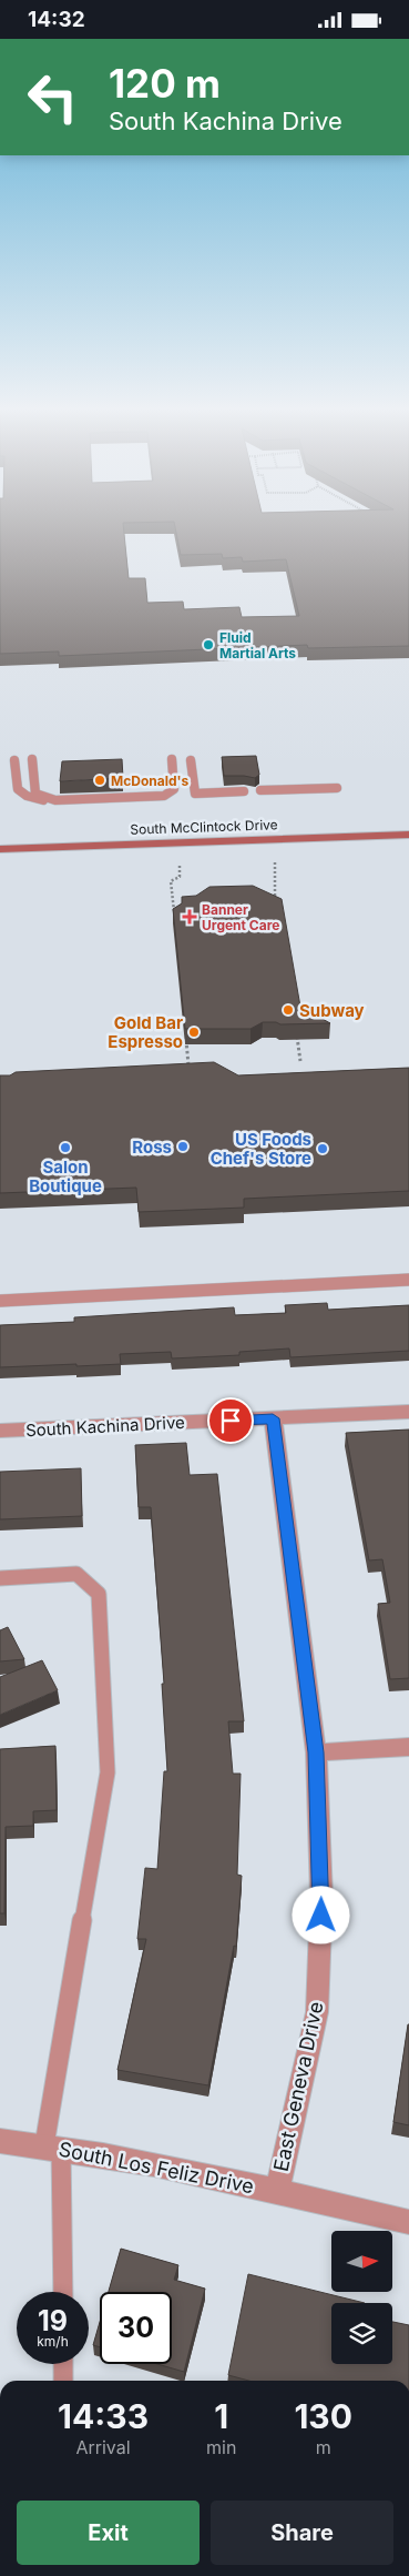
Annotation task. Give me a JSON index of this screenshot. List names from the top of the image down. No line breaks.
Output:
{"streets":{"main road":["South McClintock Drive"],"street":["South Kachina Drive","East Geneva Drive","South Los Feliz Drive"]},"crossings":[["South Kachina Drive","East Geneva Drive"],["East Geneva Drive","South Los Feliz Drive"]],"places":{"other":["Fluid Martial Arts","McDonald's","Subway","Gold Bar Espresso","Ross","Salon Boutique","US Foods Chef's Store"],"health":["Banner Urgent Care"]},"north":"right","page":{"status":"14:32","turn":["120 m","South Kachina Drive"],"speed":"19 km/h","limit":"30","eta":["14:33","Arrival","1","min","130","m"],"buttons":["Exit","Share"]}}
